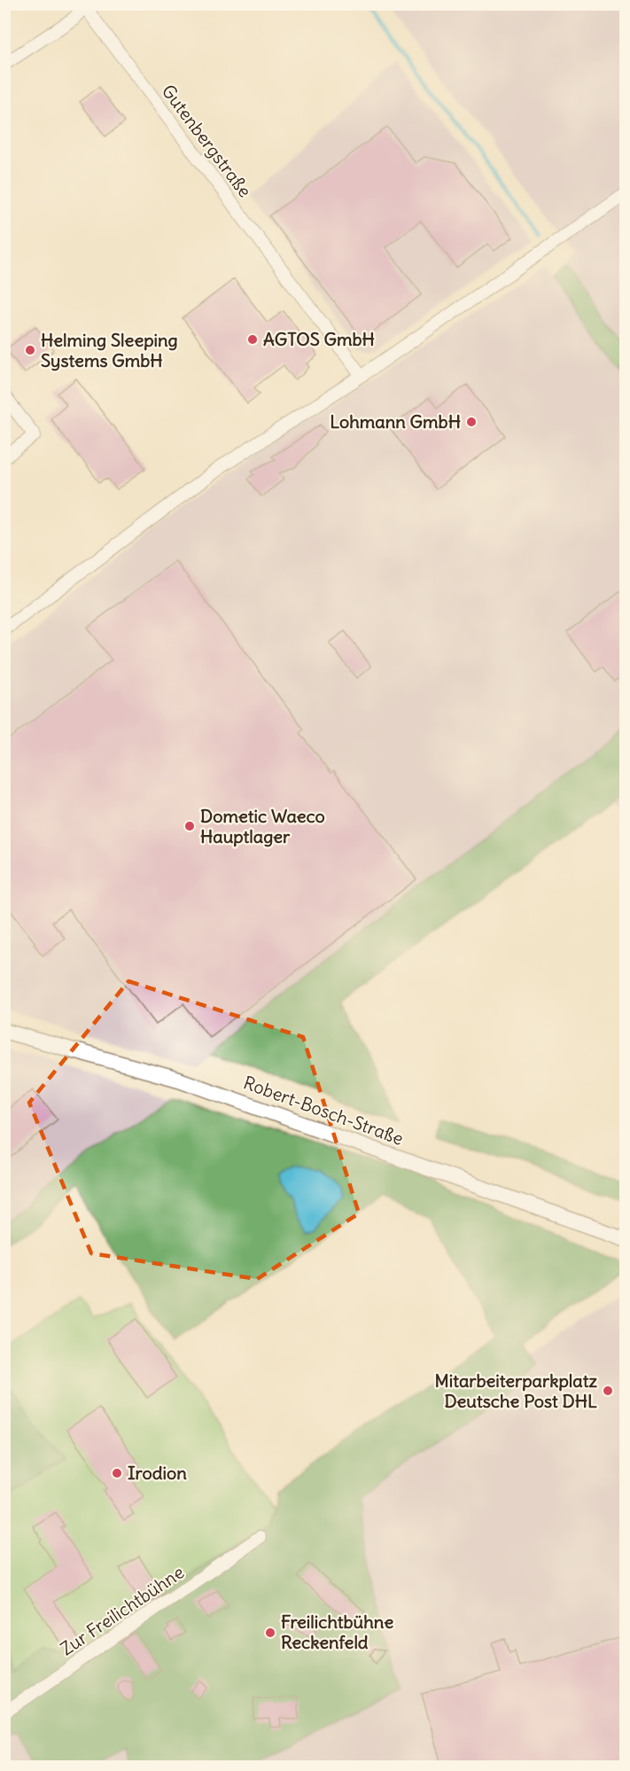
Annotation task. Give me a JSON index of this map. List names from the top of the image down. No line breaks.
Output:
{"streets":{"street":["Gutenbergstraße","Robert-Bosch-Straße","Zur Freilichtbühne"]},"places":["AGTOS GmbH","Helming Sleeping Systems GmbH","Lohmann GmbH","Dometic Waeco Hauptlager","Mitarbeiterparkplatz Deutsche Post DHL","Irodion","Freilichtbühne Reckenfeld"]}
